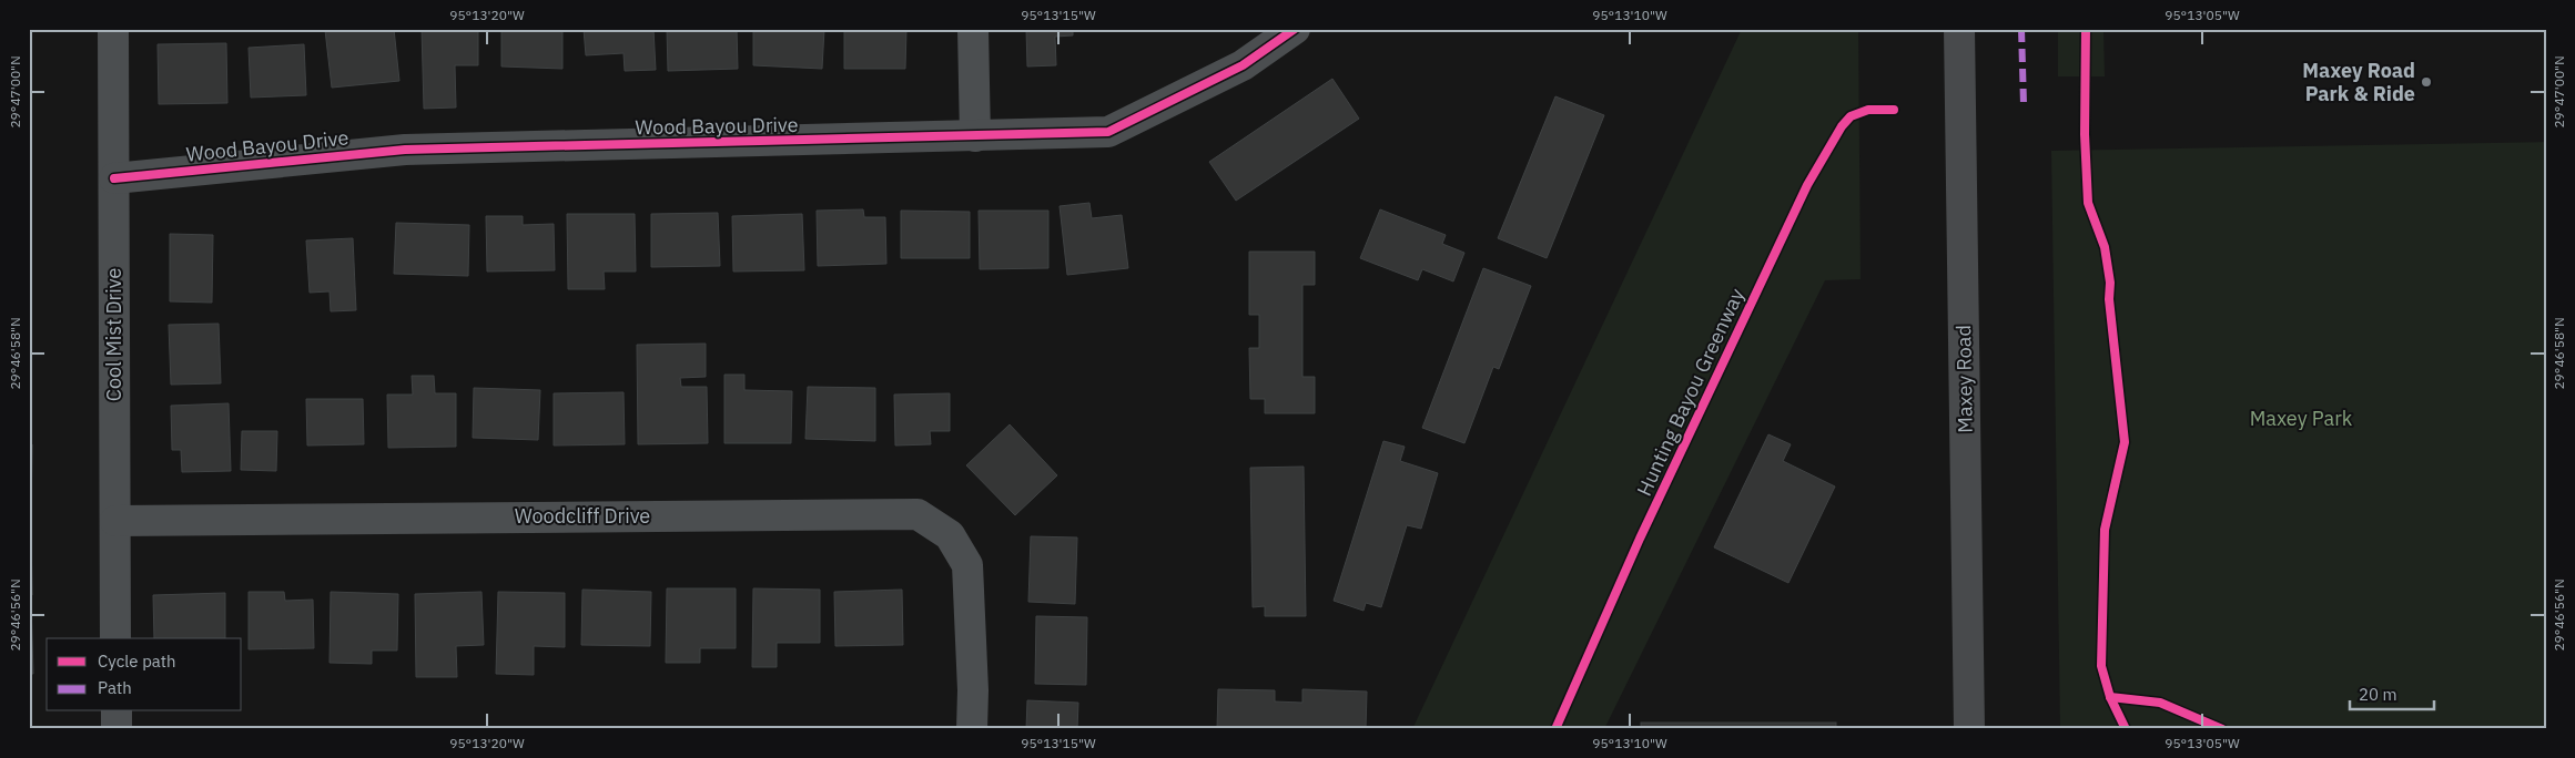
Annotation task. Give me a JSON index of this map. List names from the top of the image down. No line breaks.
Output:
{"streets":{"main road":["Maxey Road"],"street":["Wood Bayou Drive","Cool Mist Drive","Woodcliff Drive"],"cycle path":["Hunting Bayou Greenway"]},"crossings":[["Wood Bayou Drive","Cool Mist Drive"],["Cool Mist Drive","Woodcliff Drive"]],"parks":["Maxey Park"],"places":["Maxey Road Park & Ride"],"legend":["Cycle path","Path"],"scale_bar":"20 m","coordinates":["95°13'20\"W","95°13'15\"W","95°13'10\"W","95°13'05\"W","29°47'00\"N","29°46'58\"N","29°46'56\"N"]}
